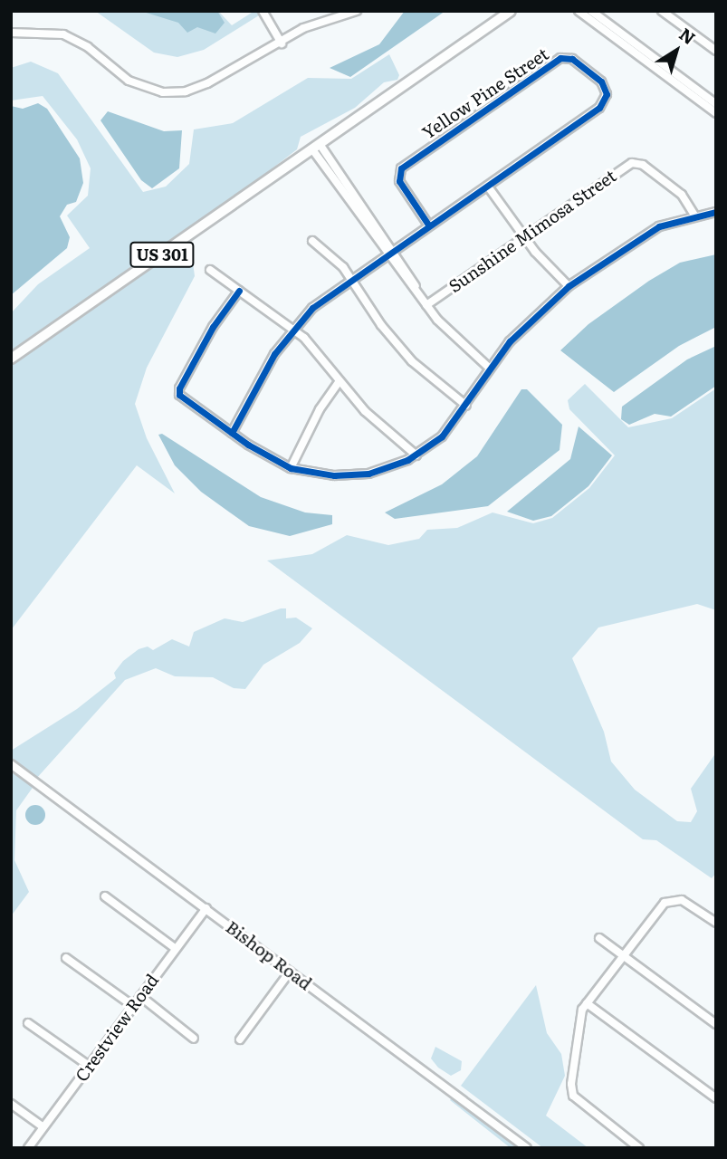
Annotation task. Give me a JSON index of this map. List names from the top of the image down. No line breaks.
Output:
{"streets":{"main road":["US 301"],"street":["Yellow Pine Street","Sunshine Mimosa Street","Bishop Road","Crestview Road"]},"crossings":[["Bishop Road","Crestview Road"]],"north":"top right"}
